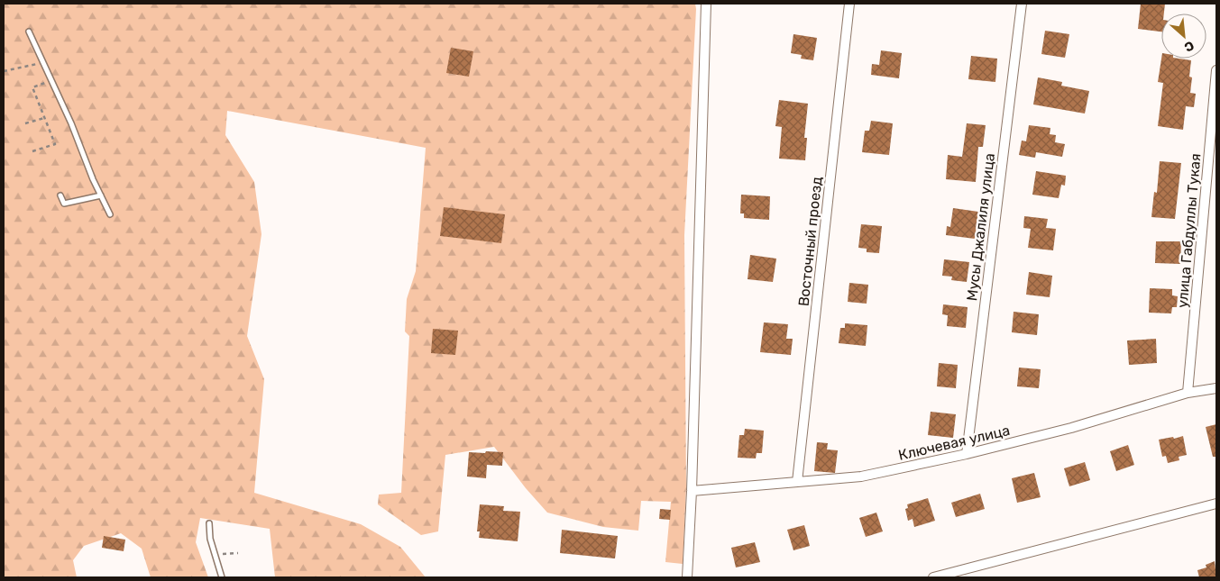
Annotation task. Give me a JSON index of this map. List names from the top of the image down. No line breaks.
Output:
{"streets":{"street":["Мусы Джалиля улица","улица Габдуллы Тукая","Восточный проезд","Ключевая улица"]},"crossings":[["Мусы Джалиля улица","Ключевая улица"],["улица Габдуллы Тукая","Ключевая улица"],["Восточный проезд","Ключевая улица"]],"north":"bottom right"}
